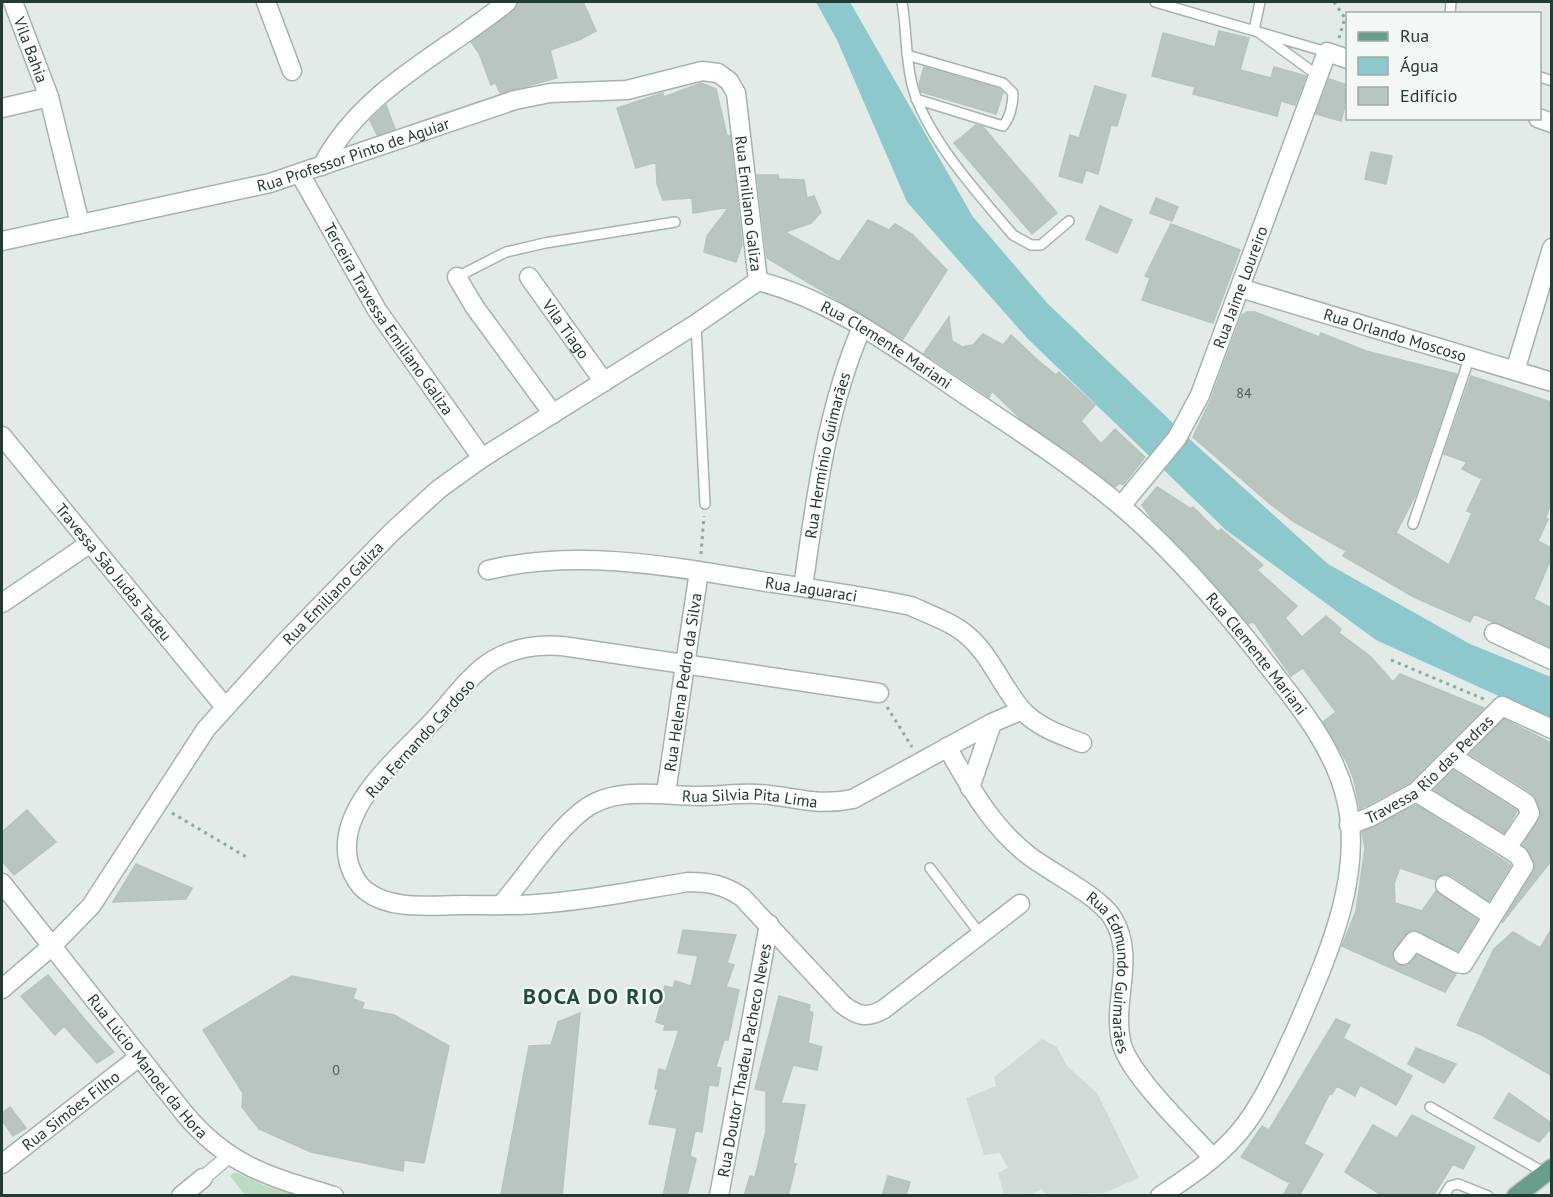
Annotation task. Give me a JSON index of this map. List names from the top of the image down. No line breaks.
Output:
{"streets":{"street":["Vila Bahia","Rua Professor Pinto de Aguiar","Rua Emiliano Galiza","Rua Jaime Loureiro","Terceira Travessa Emiliano Galiza","Vila Tiago","Rua Orlando Moscoso","Rua Clemente Mariani","Rua Hermínio Guimarães","Travessa São Judas Tadeu","Rua Jaguaraci","Rua Helena Pedro da Silva","Rua Fernando Cardoso","Travessa Rio das Pedras","Rua Silvia Pita Lima","Rua Edmundo Guimarães","Rua Doutor Thadeu Pacheco Neves","Rua Lúcio Manoel da Hora","Rua Simões Filho"]},"crossings":[["Vila Bahia","Rua Professor Pinto de Aguiar"],["Rua Professor Pinto de Aguiar","Rua Emiliano Galiza"],["Rua Professor Pinto de Aguiar","Terceira Travessa Emiliano Galiza"],["Rua Emiliano Galiza","Terceira Travessa Emiliano Galiza"],["Rua Emiliano Galiza","Vila Tiago"],["Rua Emiliano Galiza","Rua Clemente Mariani"],["Rua Emiliano Galiza","Travessa São Judas Tadeu"],["Rua Emiliano Galiza","Rua Lúcio Manoel da Hora"],["Rua Jaime Loureiro","Rua Orlando Moscoso"],["Rua Jaime Loureiro","Rua Clemente Mariani"],["Rua Clemente Mariani","Rua Hermínio Guimarães"],["Rua Clemente Mariani","Travessa Rio das Pedras"],["Rua Clemente Mariani","Rua Edmundo Guimarães"],["Rua Hermínio Guimarães","Rua Jaguaraci"],["Rua Jaguaraci","Rua Helena Pedro da Silva"],["Rua Jaguaraci","Rua Silvia Pita Lima"],["Rua Helena Pedro da Silva","Rua Fernando Cardoso"],["Rua Helena Pedro da Silva","Rua Silvia Pita Lima"],["Rua Fernando Cardoso","Rua Silvia Pita Lima"],["Rua Fernando Cardoso","Rua Doutor Thadeu Pacheco Neves"],["Rua Silvia Pita Lima","Rua Edmundo Guimarães"],["Rua Lúcio Manoel da Hora","Rua Simões Filho"]],"districts":["BOCA DO RIO"],"house_numbers":["84","0"],"legend":["Rua","Água","Edifício"]}
